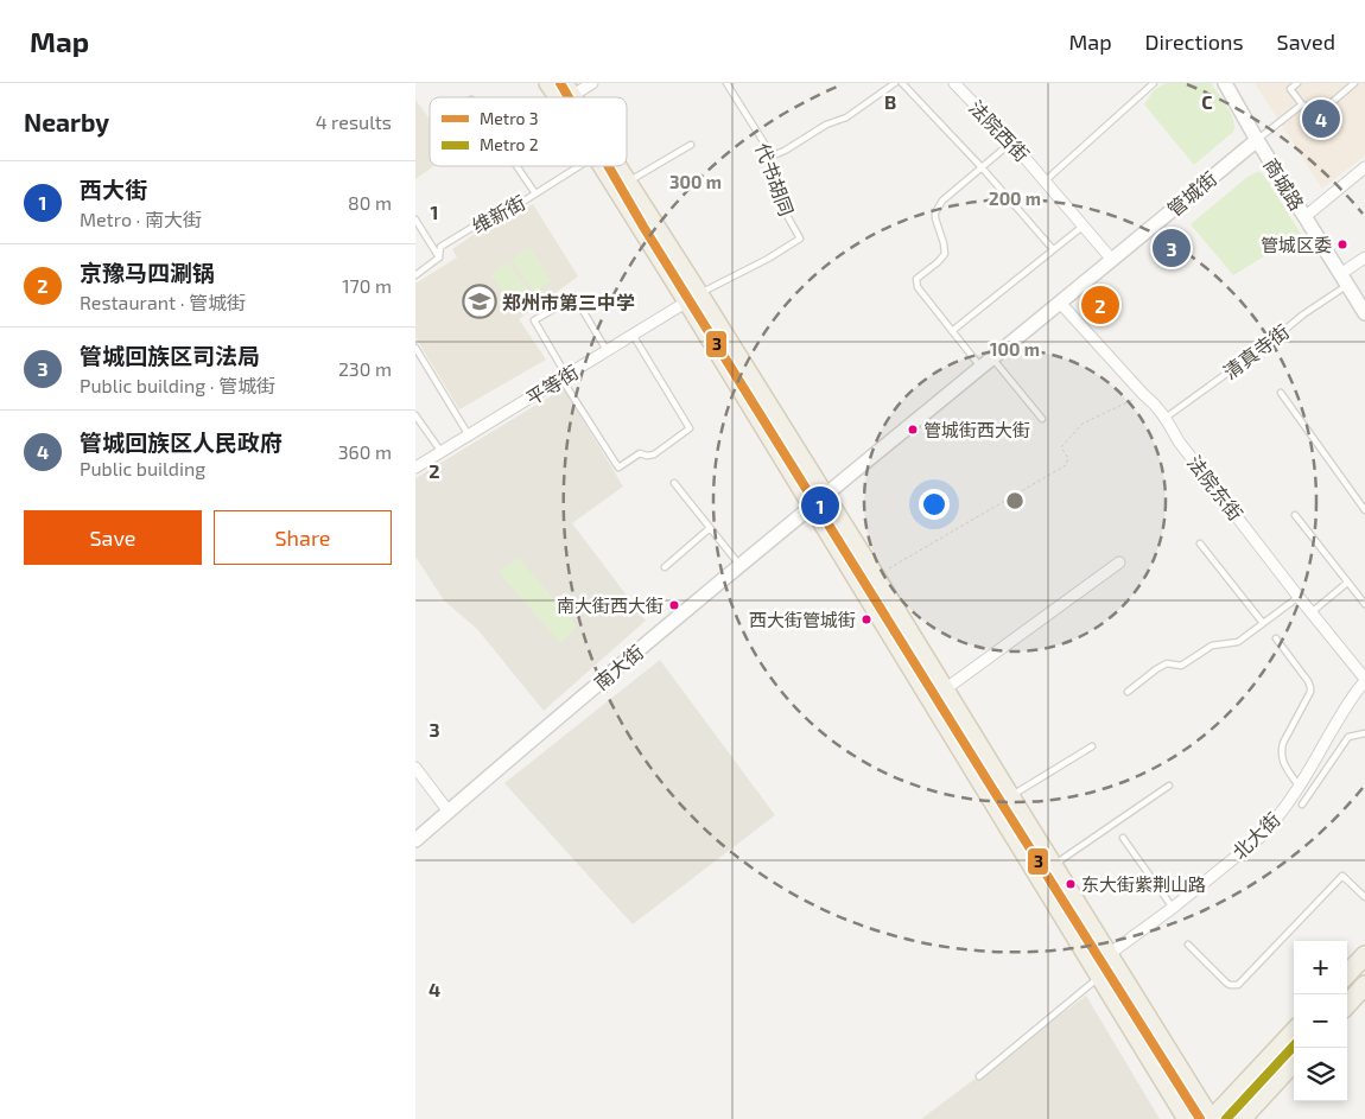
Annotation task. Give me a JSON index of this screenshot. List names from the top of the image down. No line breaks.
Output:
{"streets":{"street":["法院西街","商城路","管城街","清真寺街","平等街","法院东街","南大街","北大街"],"lane":["代书胡同","维新街"]},"crossings":[["法院西街","管城街"],["代书胡同","平等街"],["商城路","管城街"],["商城路","清真寺街"],["管城街","法院东街"],["管城街","南大街"],["清真寺街","法院东街"],["法院东街","北大街"]],"places":{"other":["管城区委","管城街西大街","南大街西大街","西大街管城街","东大街紫荆山路"],"school or university":["郑州市第三中学"]},"lines":["metro line 3","metro line 2"],"legend":["Metro 3","Metro 2"],"page":{"header":"Map","nav":["Map","Directions","Saved"],"heading":["Nearby","4 results"],"pins":["4","3","2","1"],"list":[{"mark":"1","name":"西大街","note":"Metro · 南大街","value":"80 m"},{"mark":"2","name":"京豫马四涮锅","note":"Restaurant · 管城街","value":"170 m"},{"mark":"3","name":"管城回族区司法局","note":"Public building · 管城街","value":"230 m"},{"mark":"4","name":"管城回族区人民政府","note":"Public building","value":"360 m"}],"buttons":["Save","Share"],"map_buttons":["+","−"]},"grid":{"columns":["B","C"],"rows":["1","2","3","4"]},"rings":["300 m","200 m","100 m"]}
